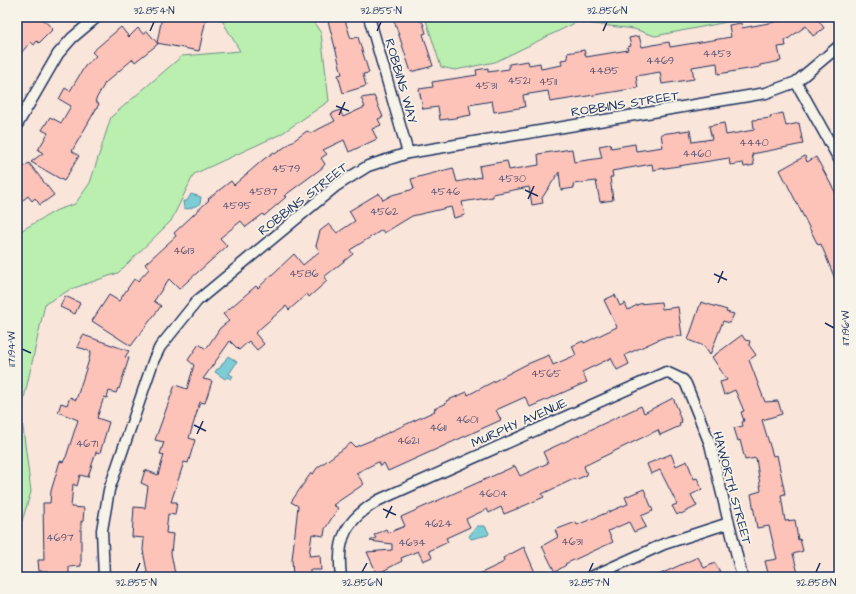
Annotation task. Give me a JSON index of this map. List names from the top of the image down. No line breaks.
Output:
{"streets":{"street":["ROBBINS WAY","ROBBINS STREET","MURPHY AVENUE","HAWORTH STREET"]},"crossings":[["ROBBINS WAY","ROBBINS STREET"],["MURPHY AVENUE","HAWORTH STREET"]],"house_numbers":["4453","4469","4485","4521","4511","4531","4440","4460","4579","4530","4587","4546","4595","4562","4613","4586","4565","4601","4611","4621","4671","4604","4624","4697","4631","4634"],"coordinates":["32.854°N","32.855°N","32.856°N","117.196°W","117.194°W","32.857°N","32.858°N"]}
